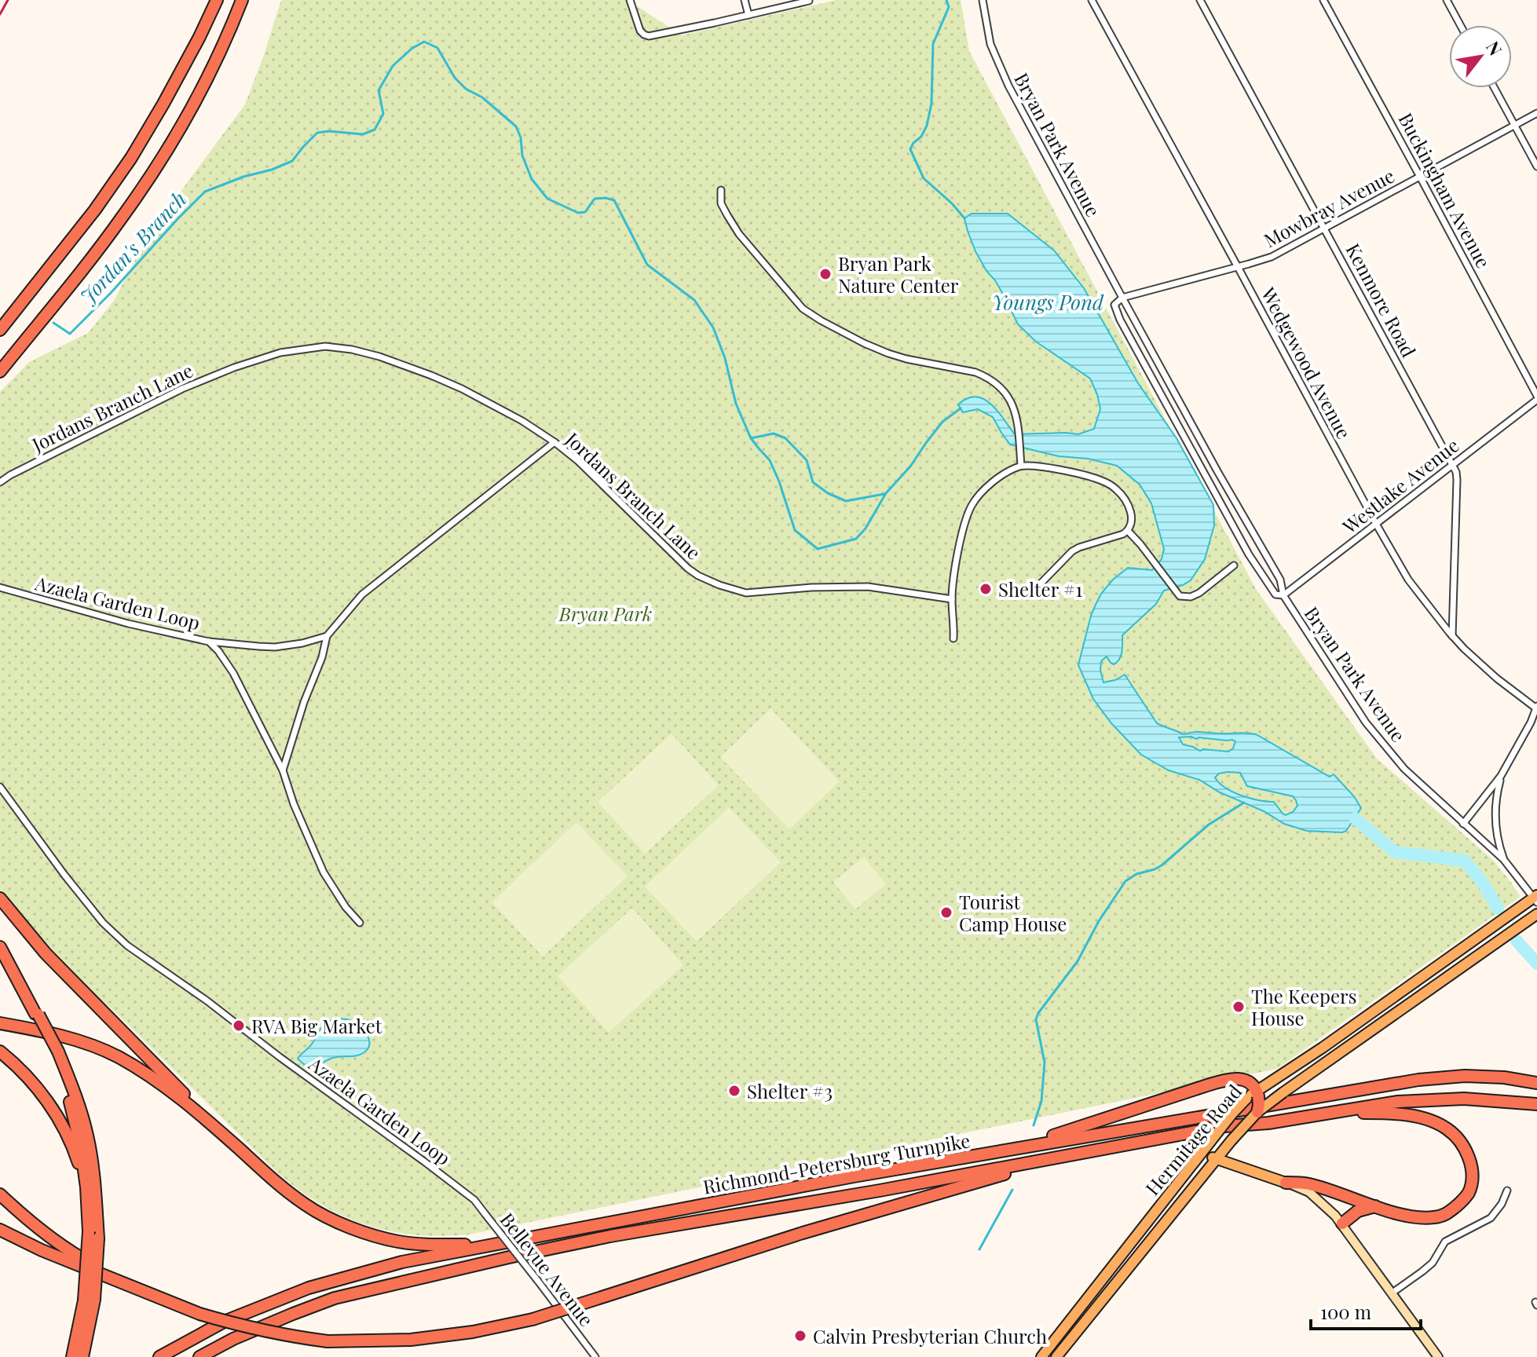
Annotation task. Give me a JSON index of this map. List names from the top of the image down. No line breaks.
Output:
{"streets":{"highway":["Richmond-Petersburg Turnpike"],"main road":["Hermitage Road"],"street":["Bryan Park Avenue","Buckingham Avenue","Mowbray Avenue","Kenmore Road","Wedgewood Avenue","Jordans Branch Lane","Westlake Avenue","Azaela Garden Loop","Bellevue Avenue"]},"crossings":[["Bryan Park Avenue","Mowbray Avenue"],["Bryan Park Avenue","Westlake Avenue"],["Bryan Park Avenue","Hermitage Road"],["Buckingham Avenue","Mowbray Avenue"],["Buckingham Avenue","Westlake Avenue"],["Mowbray Avenue","Kenmore Road"],["Mowbray Avenue","Wedgewood Avenue"],["Kenmore Road","Wedgewood Avenue"],["Kenmore Road","Westlake Avenue"],["Wedgewood Avenue","Westlake Avenue"],["Azaela Garden Loop","Bellevue Avenue"]],"water":["Jordan's Branch","Youngs Pond"],"parks":["Bryan Park"],"places":["Bryan Park Nature Center","Shelter #1","Tourist Camp House","The Keepers House","RVA Big Market","Shelter #3","Calvin Presbyterian Church"],"scale_bar":"100 m","north":"top right"}
